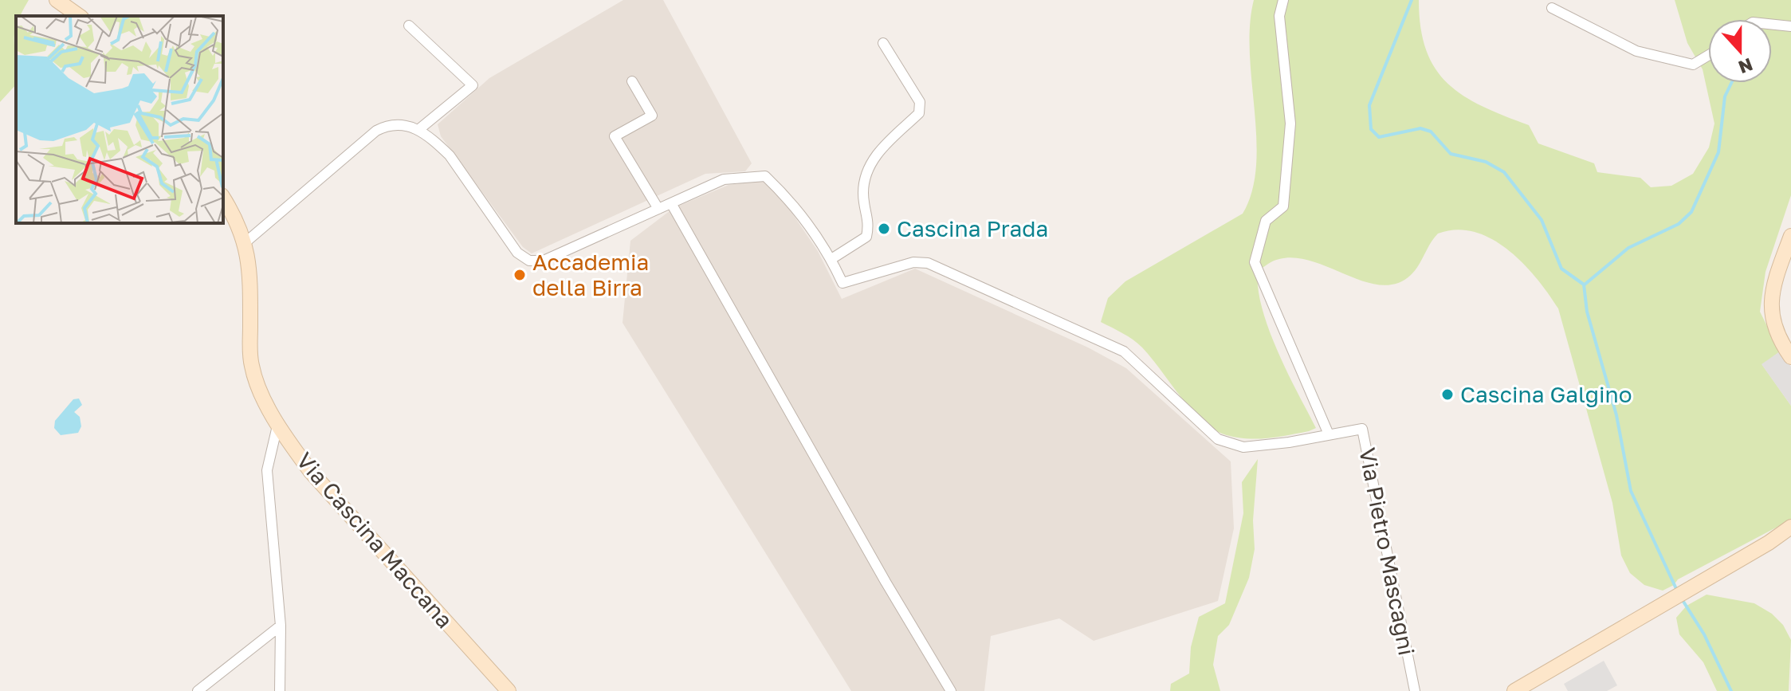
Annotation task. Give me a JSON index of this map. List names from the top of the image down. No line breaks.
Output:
{"streets":{"street":["Via Cascina Maccana","Via Pietro Mascagni"]},"places":["Cascina Prada","Accademia della Birra","Cascina Galgino"],"north":"bottom"}
